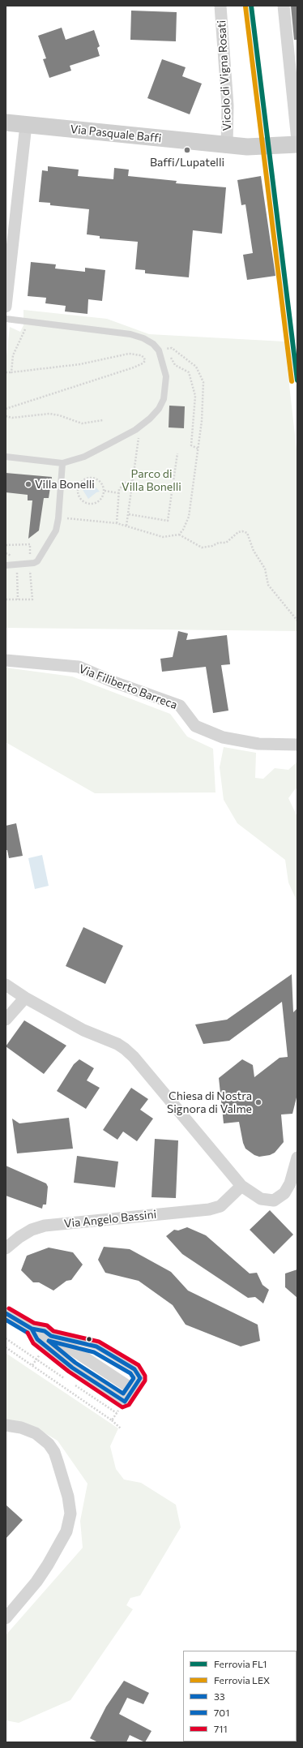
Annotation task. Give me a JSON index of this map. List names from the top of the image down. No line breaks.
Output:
{"streets":{"street":["Vicolo di Vigna Rosati","Via Pasquale Baffi","Via Filiberto Barreca","Via Angelo Bassini"]},"crossings":[["Vicolo di Vigna Rosati","Via Pasquale Baffi"]],"parks":["Parco di Villa Bonelli"],"places":["Baffi/Lupatelli","Villa Bonelli","Chiesa di Nostra Signora di Valme"],"lines":["rail line FL1","rail line LEX","transit line 711","transit line 33","transit line 701"],"legend":["Ferrovia FL1","Ferrovia LEX","33","701","711"]}
